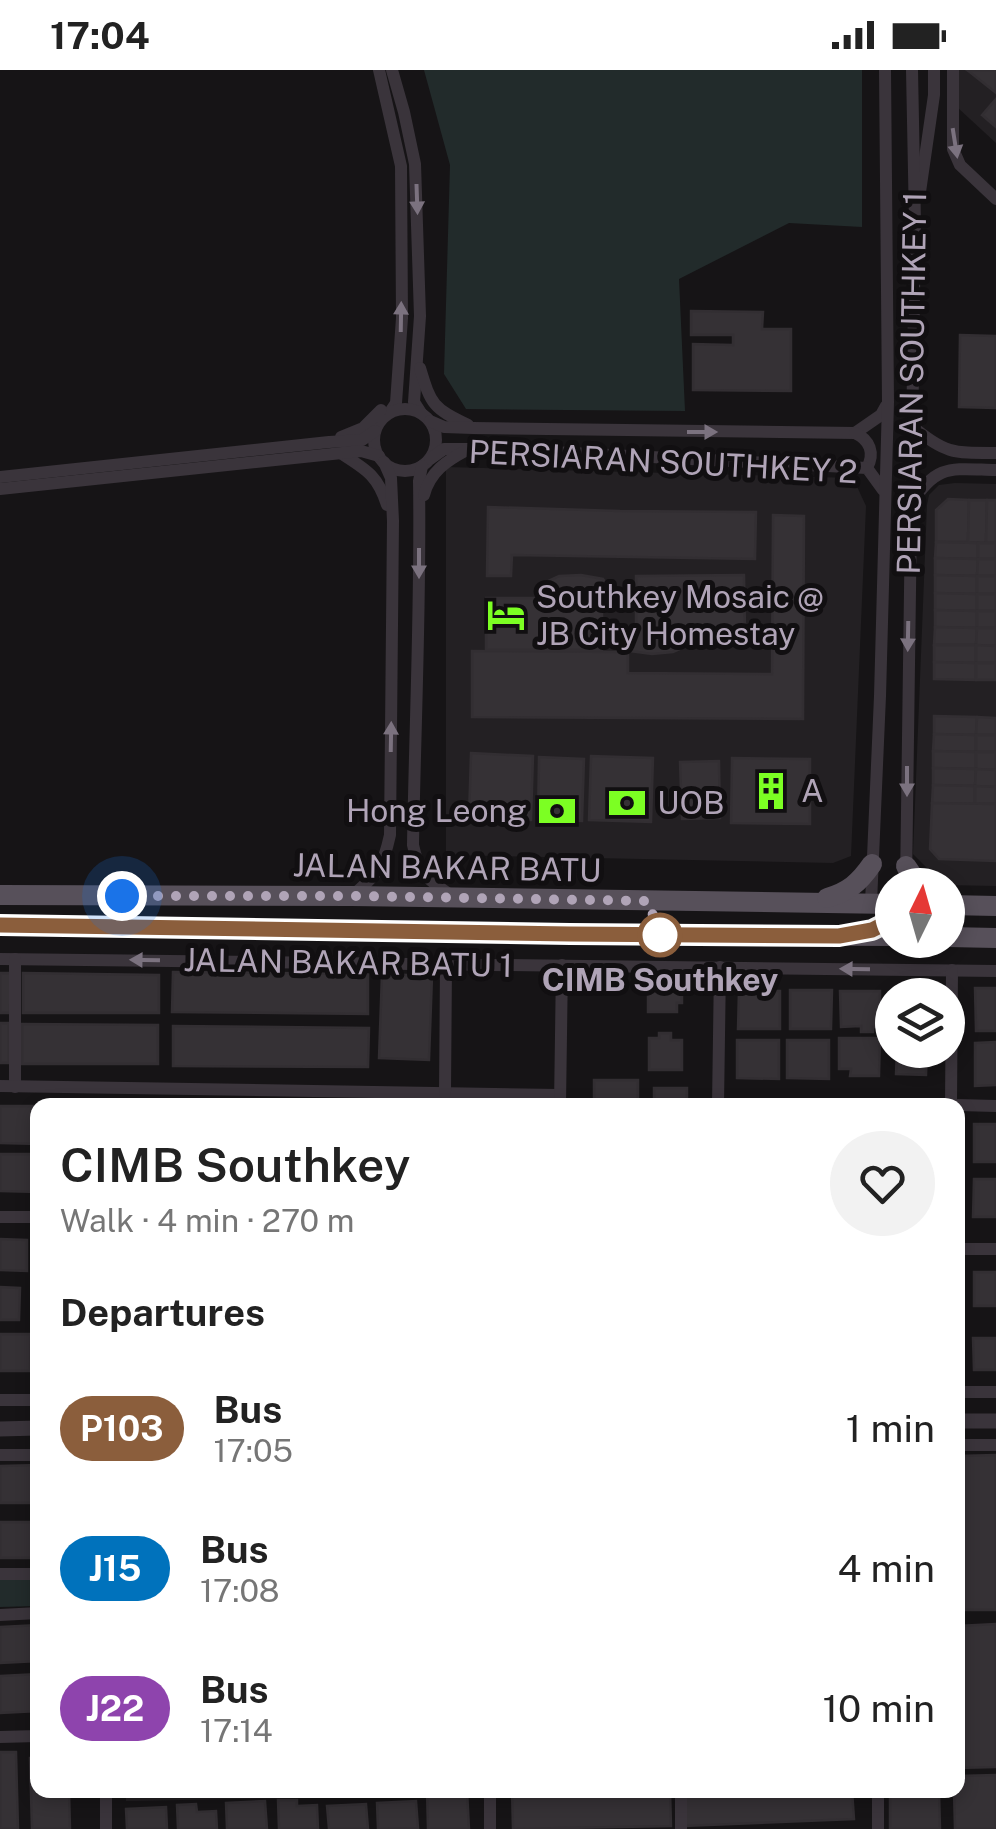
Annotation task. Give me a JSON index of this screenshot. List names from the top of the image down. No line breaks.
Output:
{"streets":{"main road":["JALAN BAKAR BATU"],"street":["PERSIARAN SOUTHKEY 1","PERSIARAN SOUTHKEY 2","JALAN BAKAR BATU 1"]},"crossings":[["PERSIARAN SOUTHKEY 1","PERSIARAN SOUTHKEY 2"]],"one_way":["JALAN BAKAR BATU 1"],"places":{"hotel":["Southkey Mosaic @ JB City Homestay"],"building":["A"],"bank":["UOB","Hong Leong"],"other":["CIMB Southkey"]},"lines":["bus line P103"],"north":"top","page":{"status":"17:04","heading":[["CIMB Southkey","Walk · 4 min · 270 m"],"Departures"],"list":[{"mark":"P103","name":"Bus","note":"17:05","value":"1 min"},{"mark":"J15","name":"Bus","note":"17:08","value":"4 min"},{"mark":"J22","name":"Bus","note":"17:14","value":"10 min"}]}}
